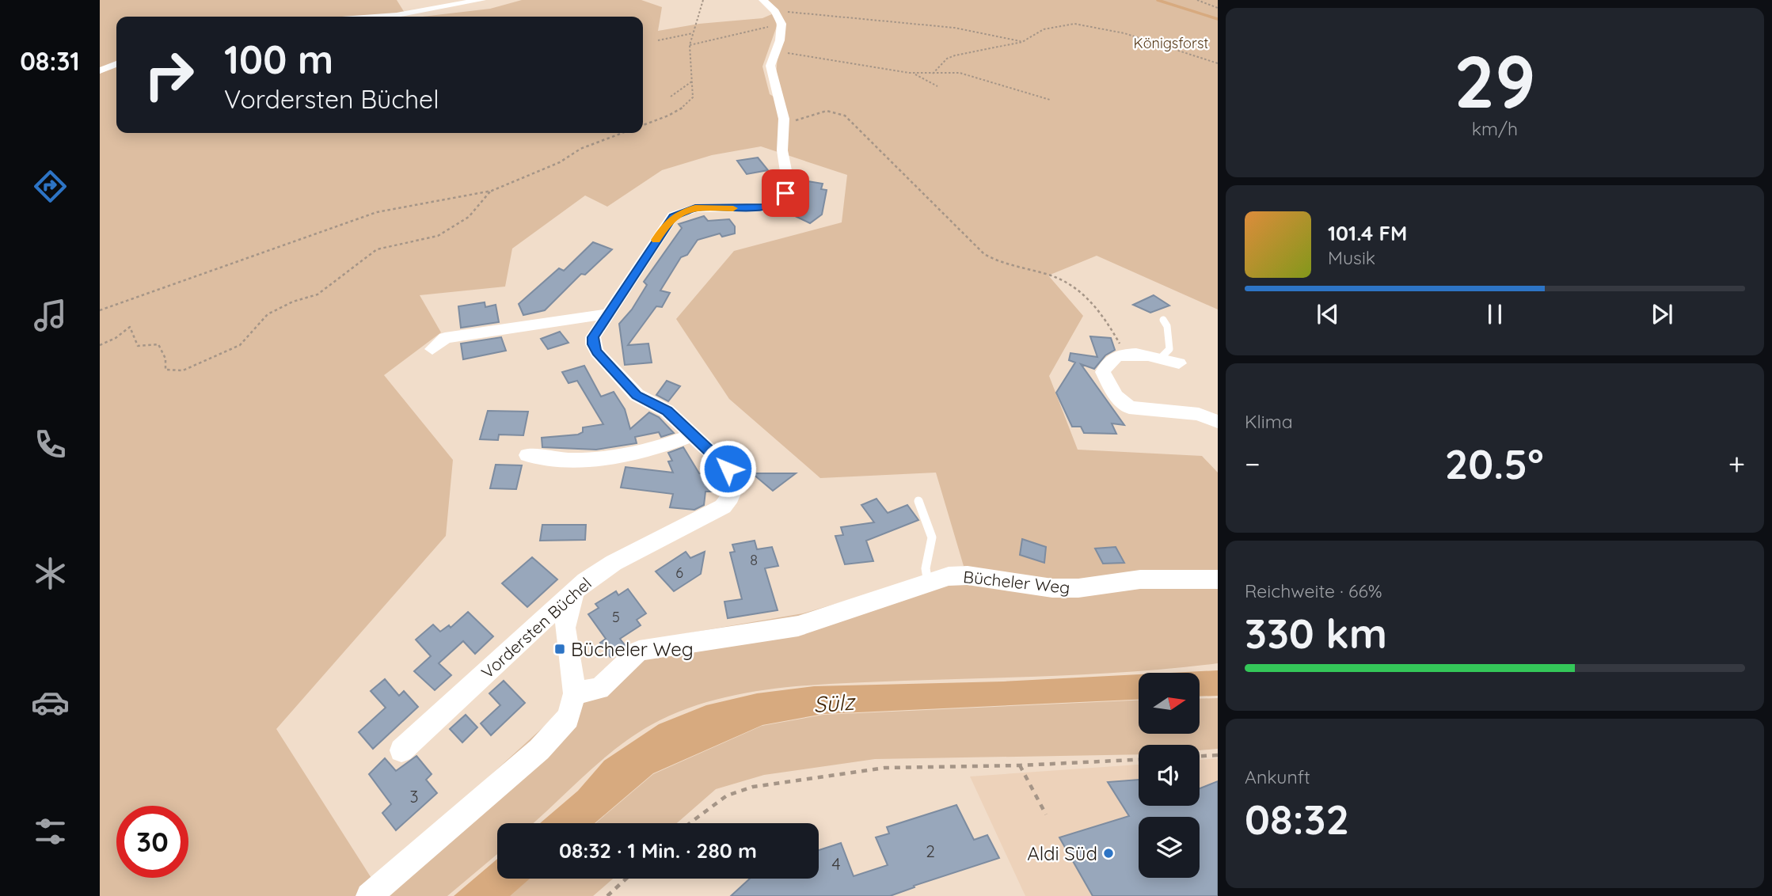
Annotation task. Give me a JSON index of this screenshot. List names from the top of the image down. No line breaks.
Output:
{"streets":{"street":["Bücheler Weg","Vordersten Büchel"]},"water":["Sülz"],"parks":["Königsforst"],"places":{"transit":["Bücheler Weg"],"other":["Aldi Süd"]},"house_numbers":["8","6","5","3","2","4"],"north":"right","page":{"tabs":"08:31","tile":[["29","km/h"],"Klima",["Reichweite · 66%","330 km"],["Ankunft","08:32"]],"turn":["100 m","Vordersten Büchel"],"song":["101.4 FM","Musik"],"heat":["−","20.5°","+"],"limit":"30","trip":"08:32 · 1 Min. · 280 m"}}
